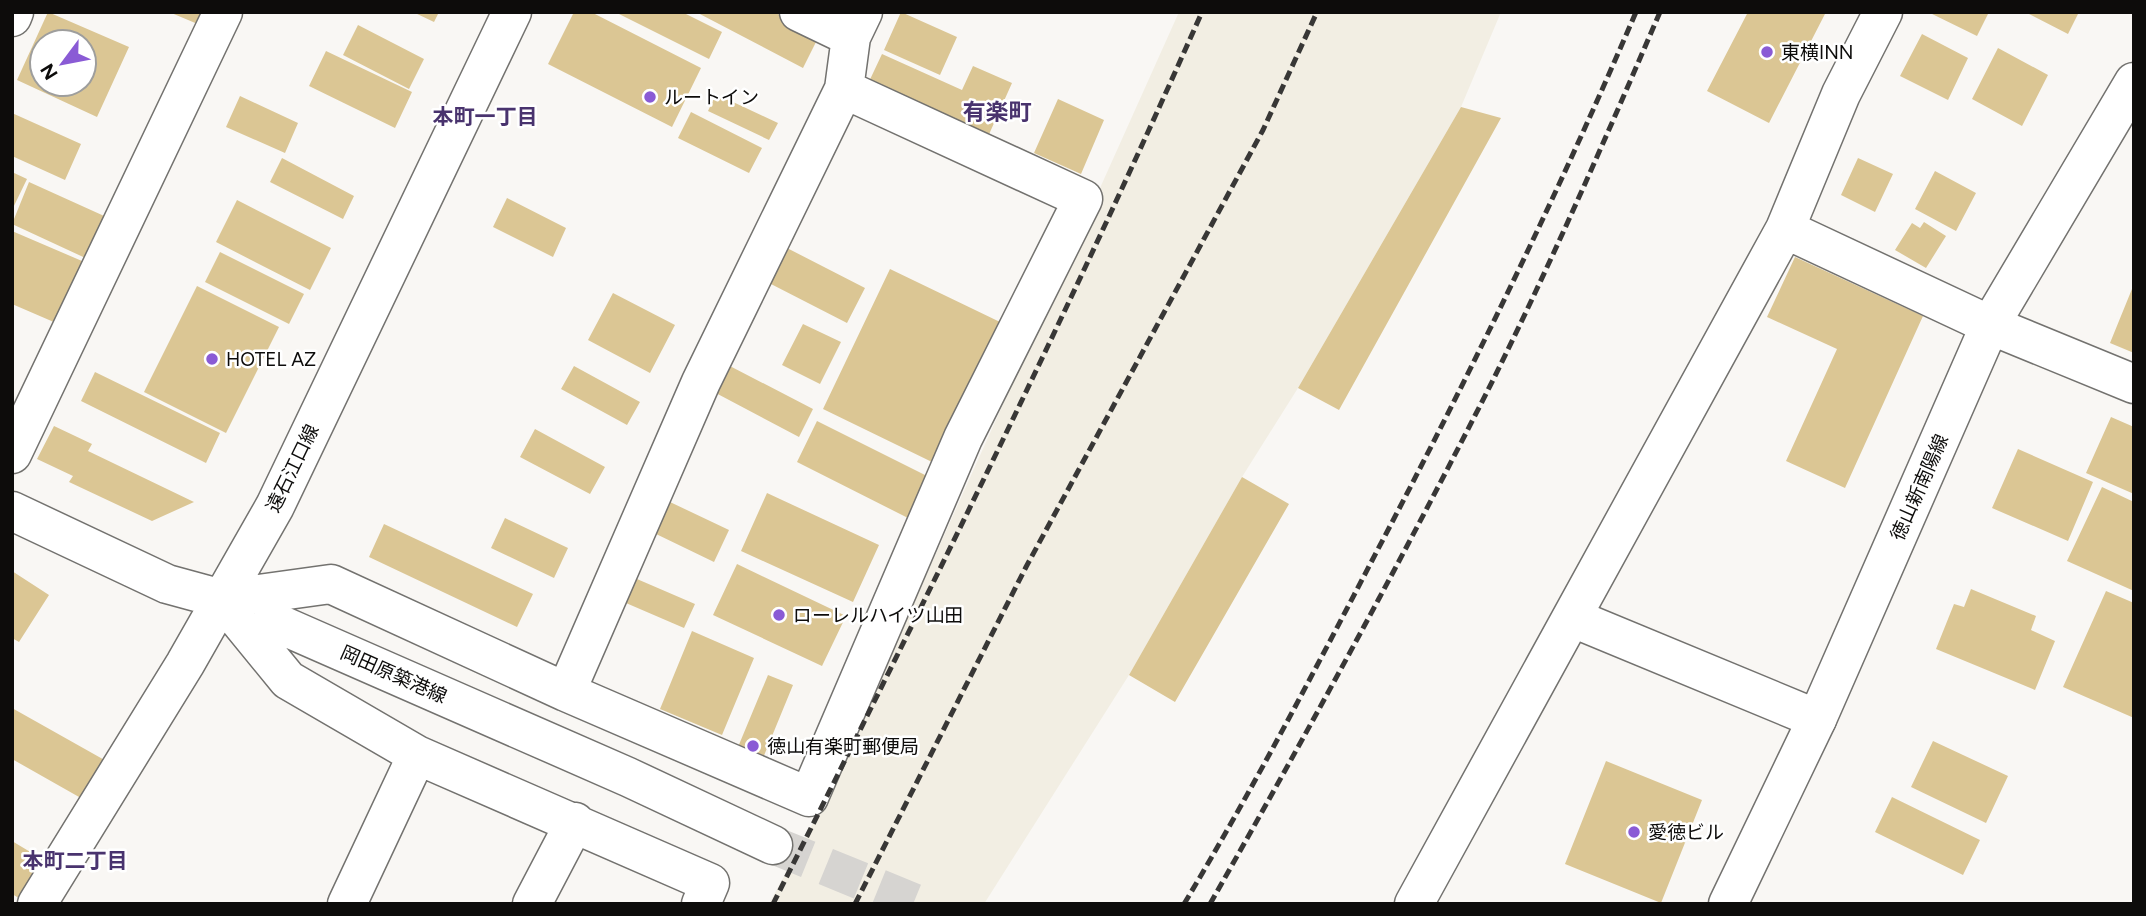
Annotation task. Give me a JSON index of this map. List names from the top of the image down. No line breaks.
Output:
{"streets":{"street":["遠石江口線","徳山新南陽線","岡田原築港線"]},"crossings":[["遠石江口線","岡田原築港線"]],"districts":["有楽町","本町一丁目","本町二丁目"],"places":["東横INN","ルートイン","HOTEL AZ","ローレルハイツ山田","徳山有楽町郵便局","愛徳ビル"],"north":"bottom left"}
